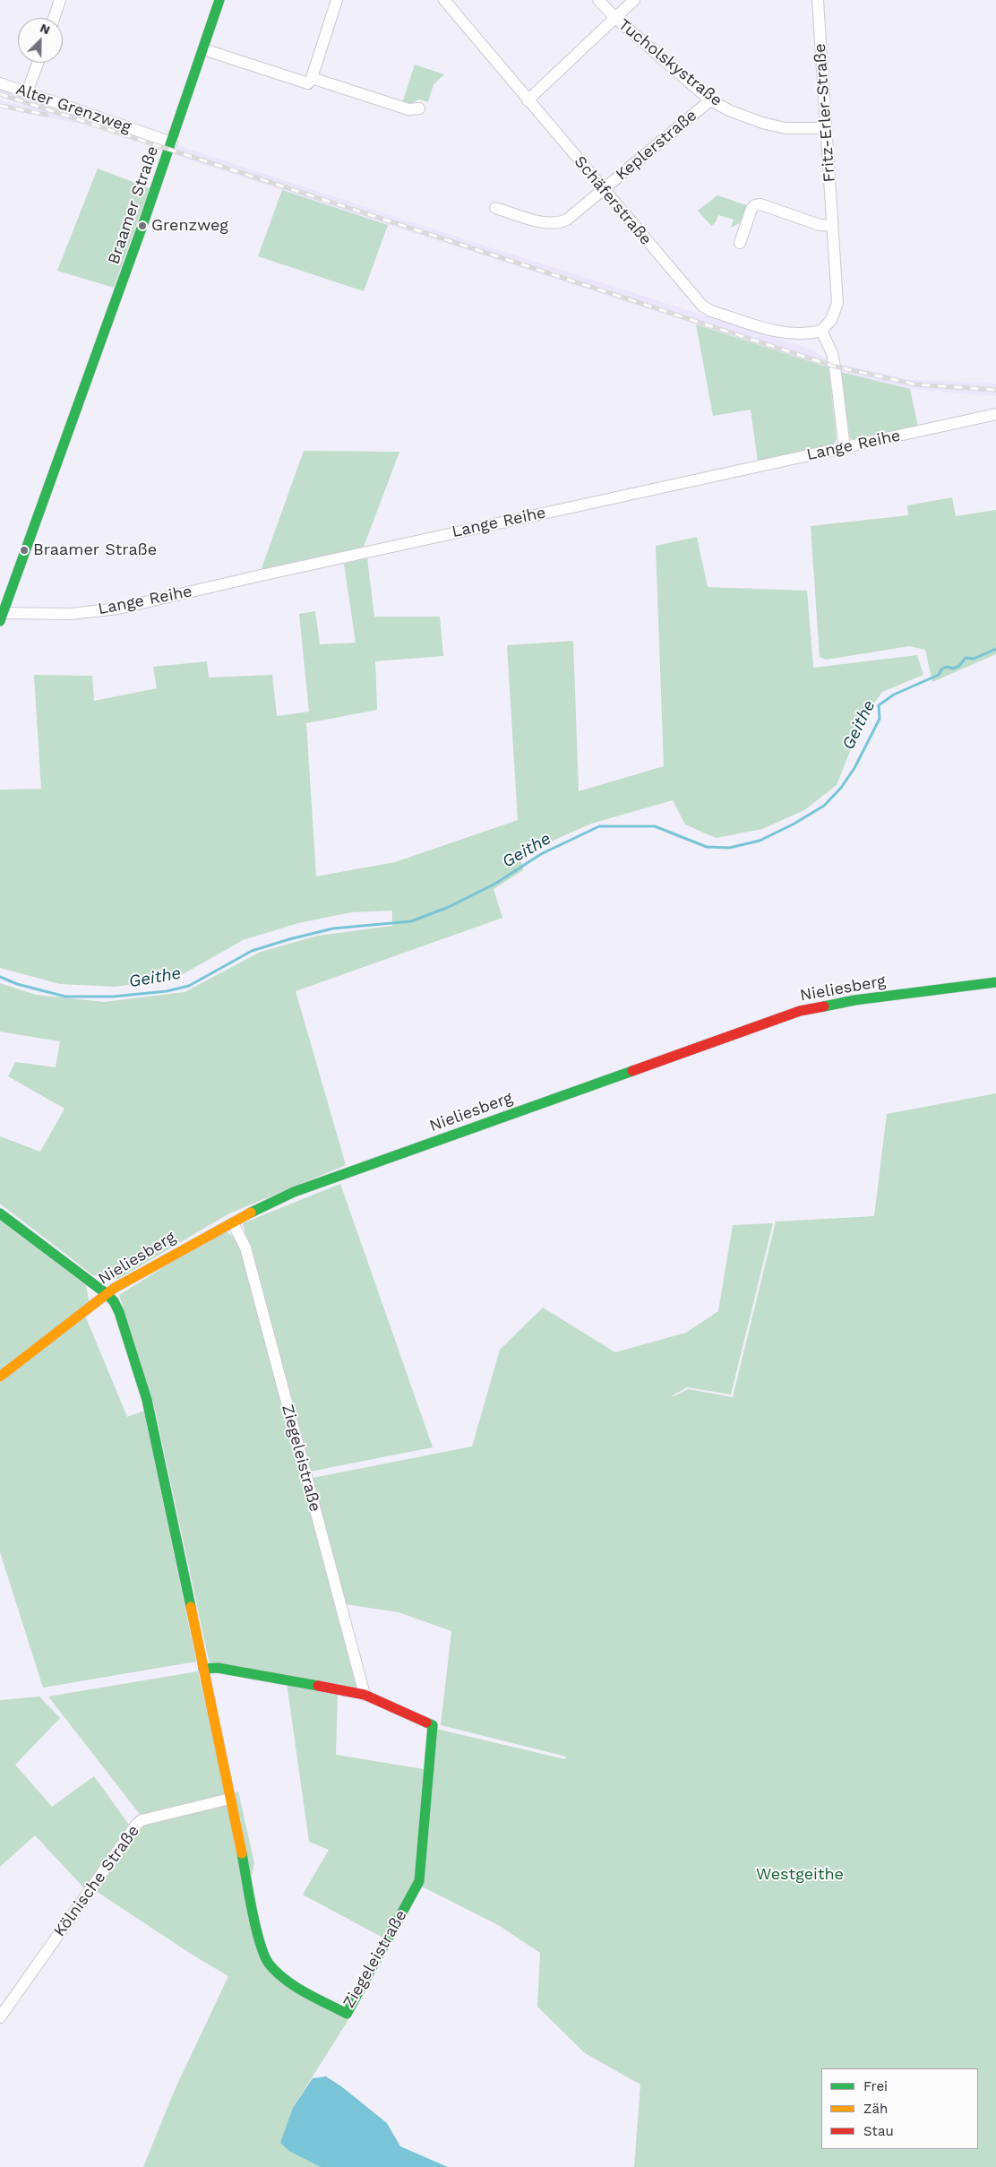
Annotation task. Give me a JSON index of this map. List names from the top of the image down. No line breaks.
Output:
{"streets":{"street":["Tucholskystraße","Alter Grenzweg","Fritz-Erler-Straße","Keplerstraße","Schäferstraße","Braamer Straße","Lange Reihe","Nieliesberg","Ziegeleistraße","Kölnische Straße"]},"crossings":[["Tucholskystraße","Fritz-Erler-Straße"],["Tucholskystraße","Keplerstraße"],["Alter Grenzweg","Braamer Straße"],["Fritz-Erler-Straße","Schäferstraße"],["Keplerstraße","Schäferstraße"],["Braamer Straße","Lange Reihe"],["Nieliesberg","Ziegeleistraße"],["Ziegeleistraße","Kölnische Straße"]],"water":["Geithe"],"parks":["Westgeithe"],"places":["Grenzweg","Braamer Straße"],"legend":["Frei","Zäh","Stau"],"north":"top right"}
